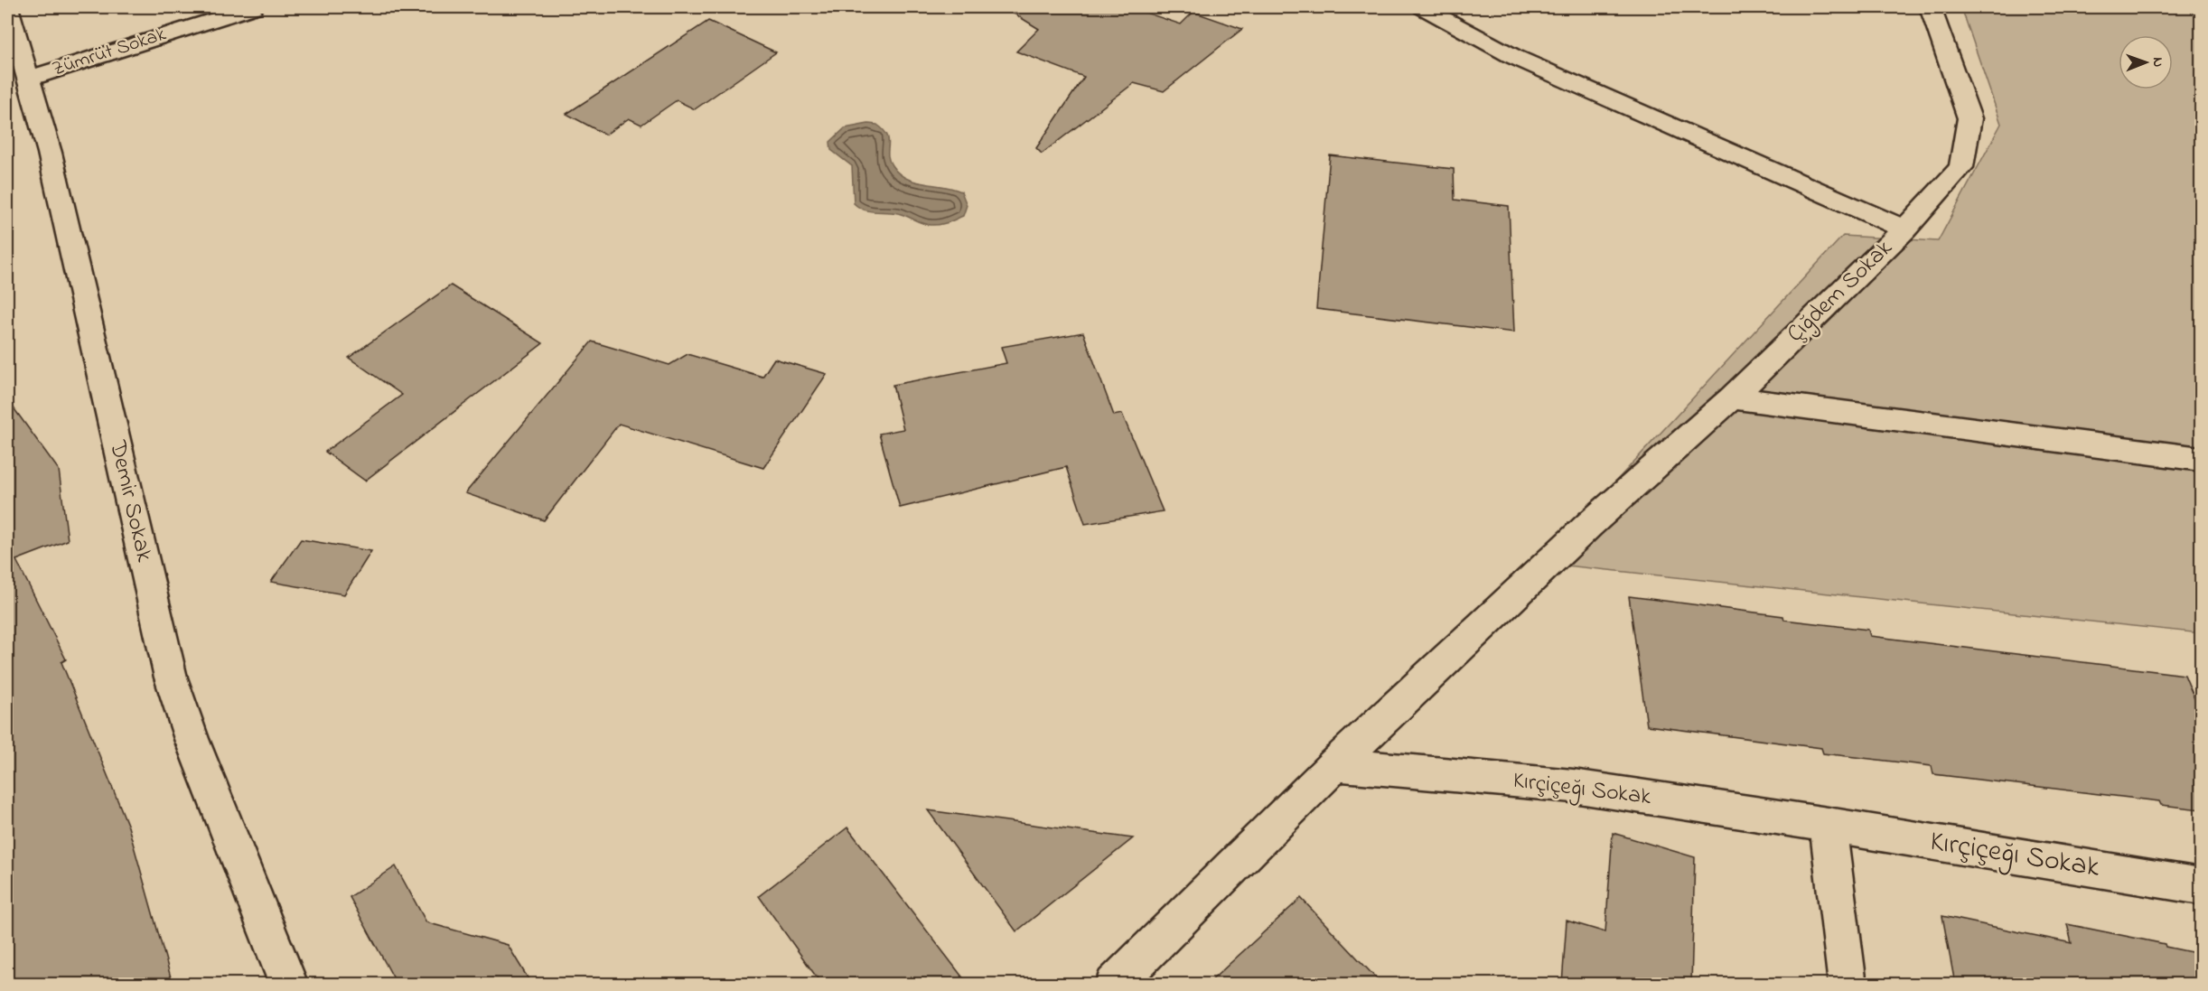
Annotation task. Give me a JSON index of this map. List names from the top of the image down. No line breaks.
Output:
{"streets":{"street":["Zümrüt Sokak","Çığdem Sokak","Demir Sokak","Kırçiçeğı Sokak"]},"crossings":[["Zümrüt Sokak","Demir Sokak"],["Çığdem Sokak","Kırçiçeğı Sokak"]],"north":"right"}
